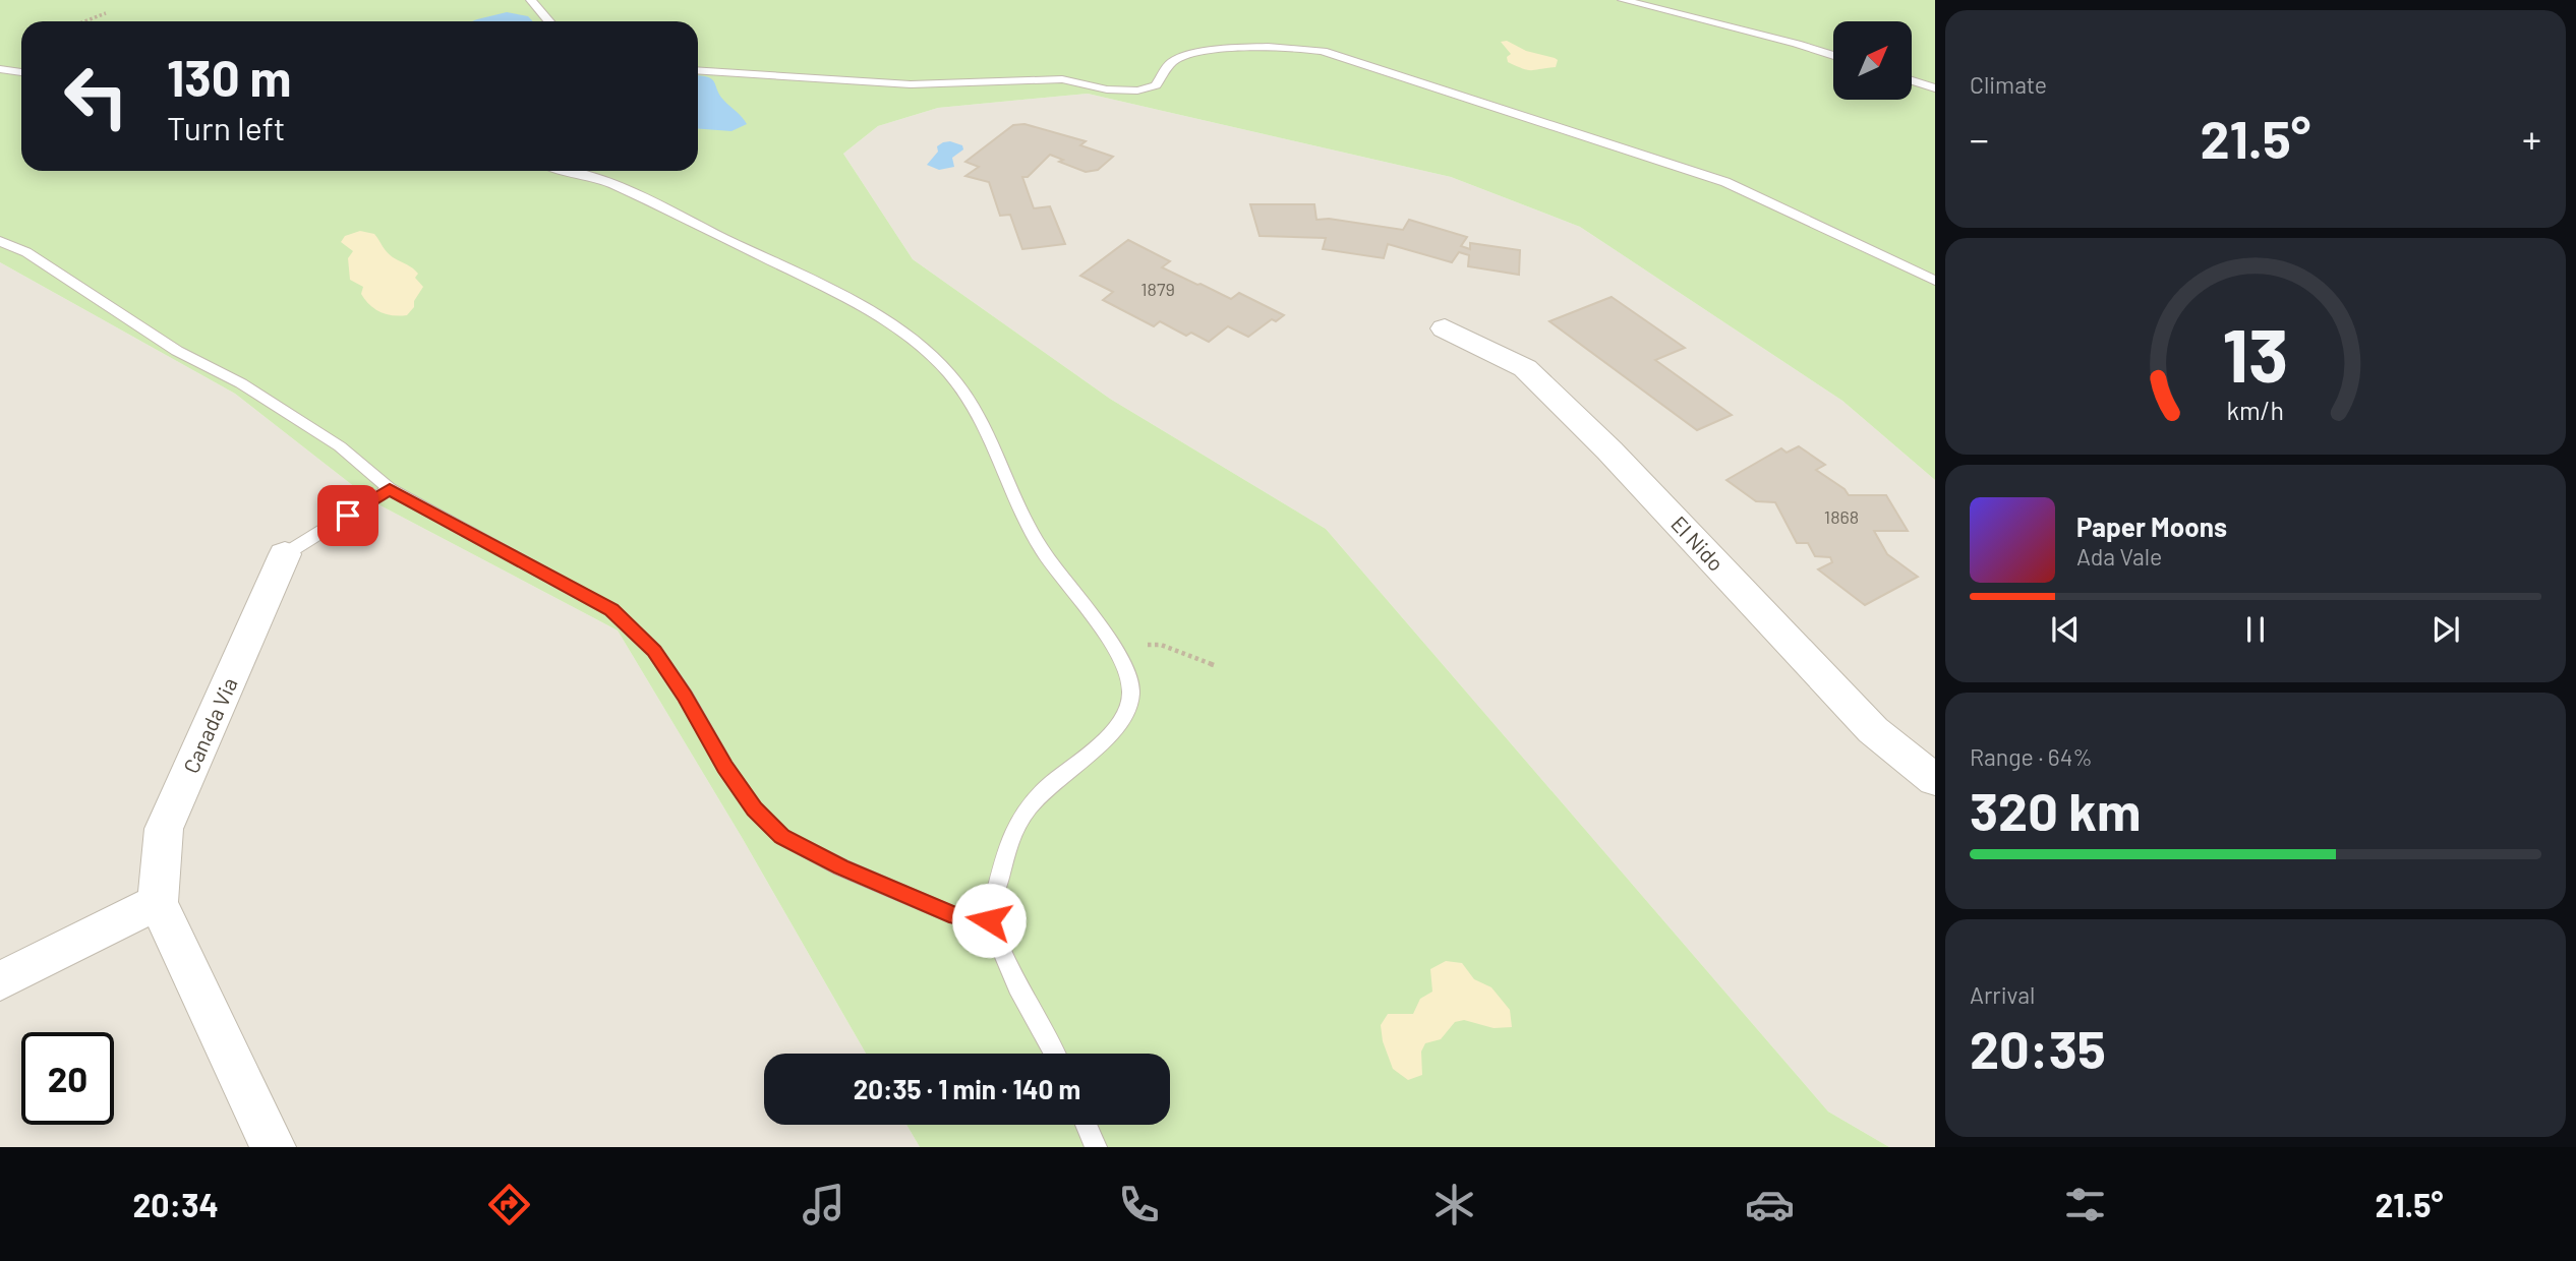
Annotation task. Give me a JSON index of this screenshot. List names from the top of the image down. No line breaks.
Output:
{"streets":{"street":["El Nido","Canada Via"]},"house_numbers":["1879","1868"],"north":"top right","page":{"tile":["Climate",["Range · 64%","320 km"],["Arrival","20:35"]],"turn":["130 m","Turn left"],"heat":["−","21.5°","+"],"song":["Paper Moons","Ada Vale"],"limit":"20","trip":"20:35 · 1 min · 140 m","tabs":["20:34","21.5°"],"gauge":["13","km/h"]}}
